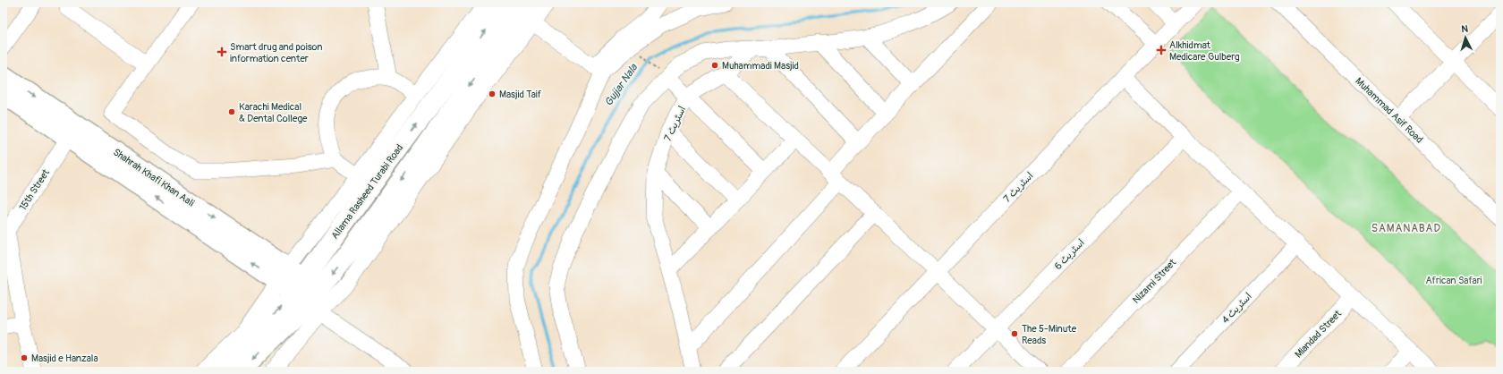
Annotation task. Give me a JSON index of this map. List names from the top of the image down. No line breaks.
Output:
{"streets":{"main road":["Shahrah Khafi Khan Aali","Allama Rasheed Turabi Road"],"street":["Muhammad Asif Road","اسٹریٹ 7","15th Street","اسٹریٹ 6","Nizami Street","اسٹریٹ 4","Miandad Street"]},"crossings":[["Shahrah Khafi Khan Aali","15th Street"],["Shahrah Khafi Khan Aali","Allama Rasheed Turabi Road"]],"districts":["SAMANABAD"],"water":["Gujjar Nala"],"parks":["African Safari"],"places":{"health":["Alkhidmat Medicare Gulberg","Smart drug and poison information center"],"other":["Muhammadi Masjid","Masjid Taif","Karachi Medical & Dental College","The 5-Minute Reads","Masjid e Hanzala"]},"north":"top"}
